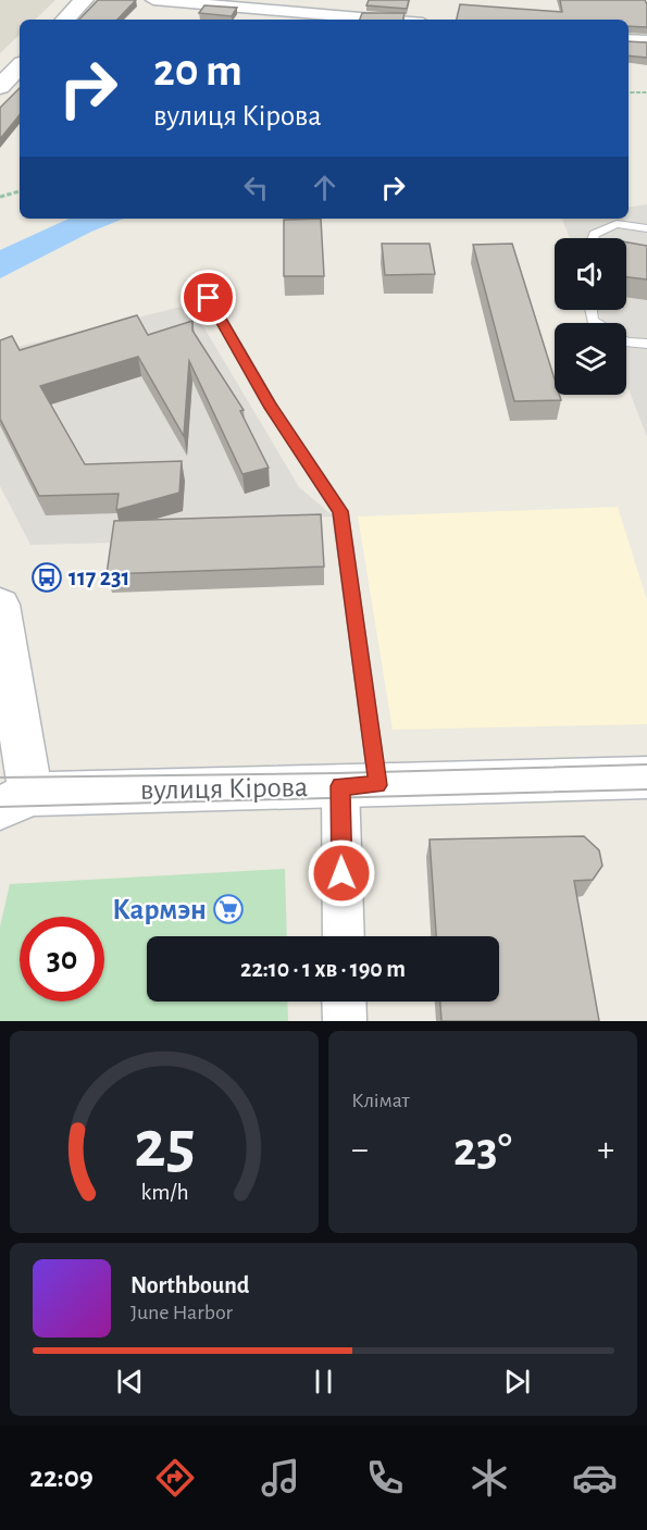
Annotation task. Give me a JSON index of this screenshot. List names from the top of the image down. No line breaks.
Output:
{"streets":{"street":["вулиця Кірова"]},"places":{"bus stop":["117 231"],"supermarket":["Кармэн"]},"page":{"turn":["20 m","вулиця Кірова"],"limit":"30","trip":"22:10 · 1 хв · 190 m","tile":"Клімат","heat":["−","23°","+"],"song":["Northbound","June Harbor"],"tabs":"22:09","gauge":["25","km/h"]}}
